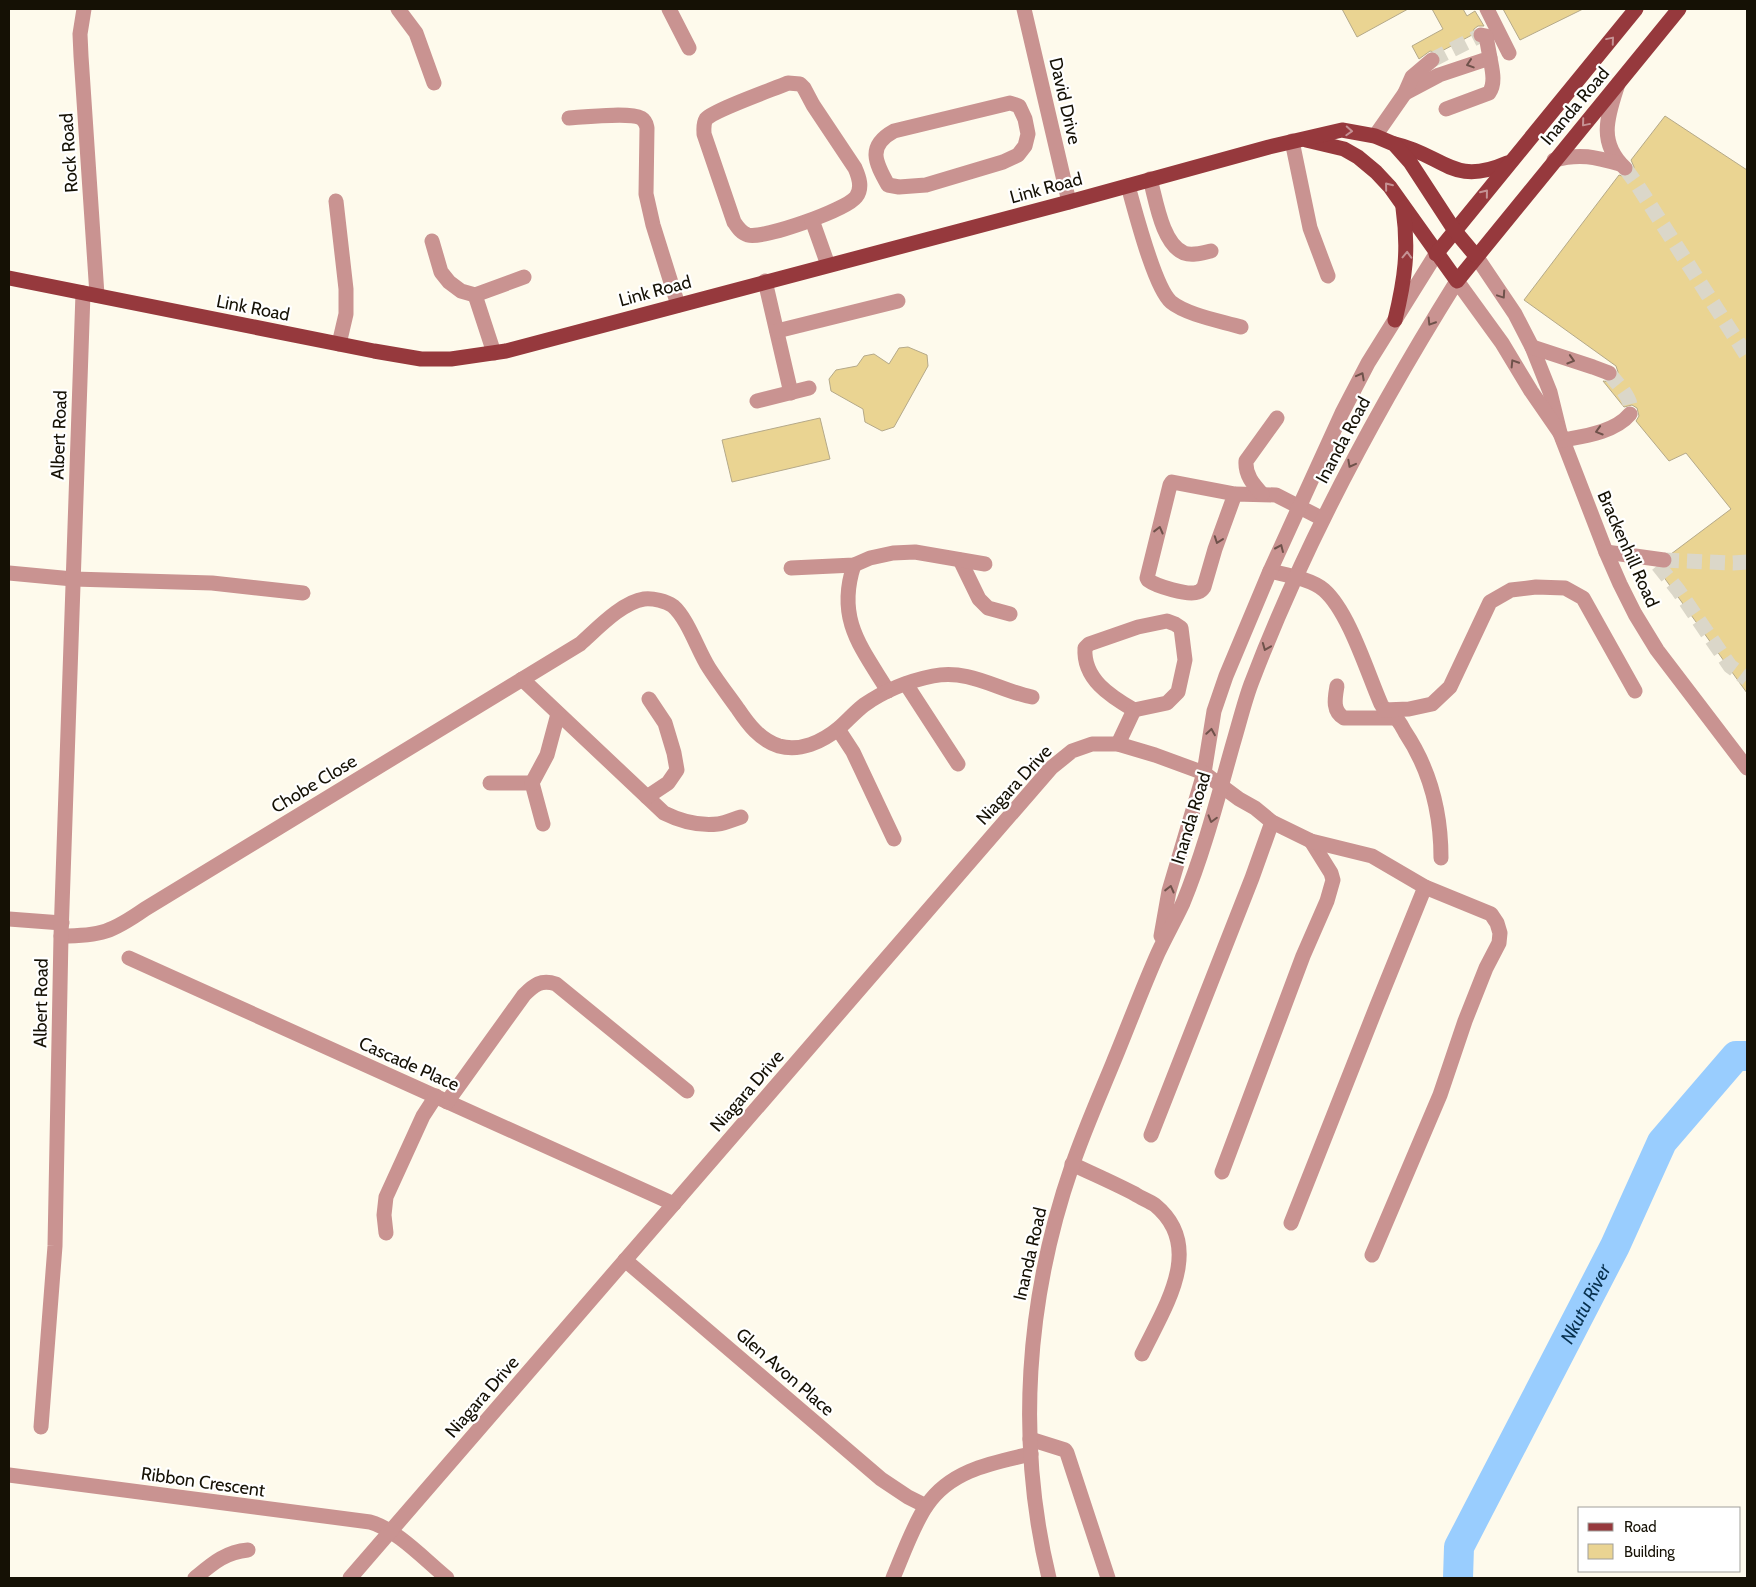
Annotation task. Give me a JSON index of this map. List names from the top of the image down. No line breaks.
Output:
{"streets":{"main road":["Inanda Road","Link Road"],"street":["David Drive","Rock Road","Albert Road","Brackenhill Road","Chobe Close","Niagara Drive","Cascade Place","Glen Avon Place","Ribbon Crescent"]},"crossings":[["David Drive","Link Road"],["Inanda Road","Link Road"],["Inanda Road","Brackenhill Road"],["Inanda Road","Niagara Drive"],["Rock Road","Link Road"],["Rock Road","Albert Road"],["Link Road","Albert Road"],["Link Road","Brackenhill Road"],["Albert Road","Chobe Close"],["Niagara Drive","Cascade Place"],["Niagara Drive","Glen Avon Place"],["Niagara Drive","Ribbon Crescent"]],"water":["Nkutu River"],"legend":["Road","Building"]}
